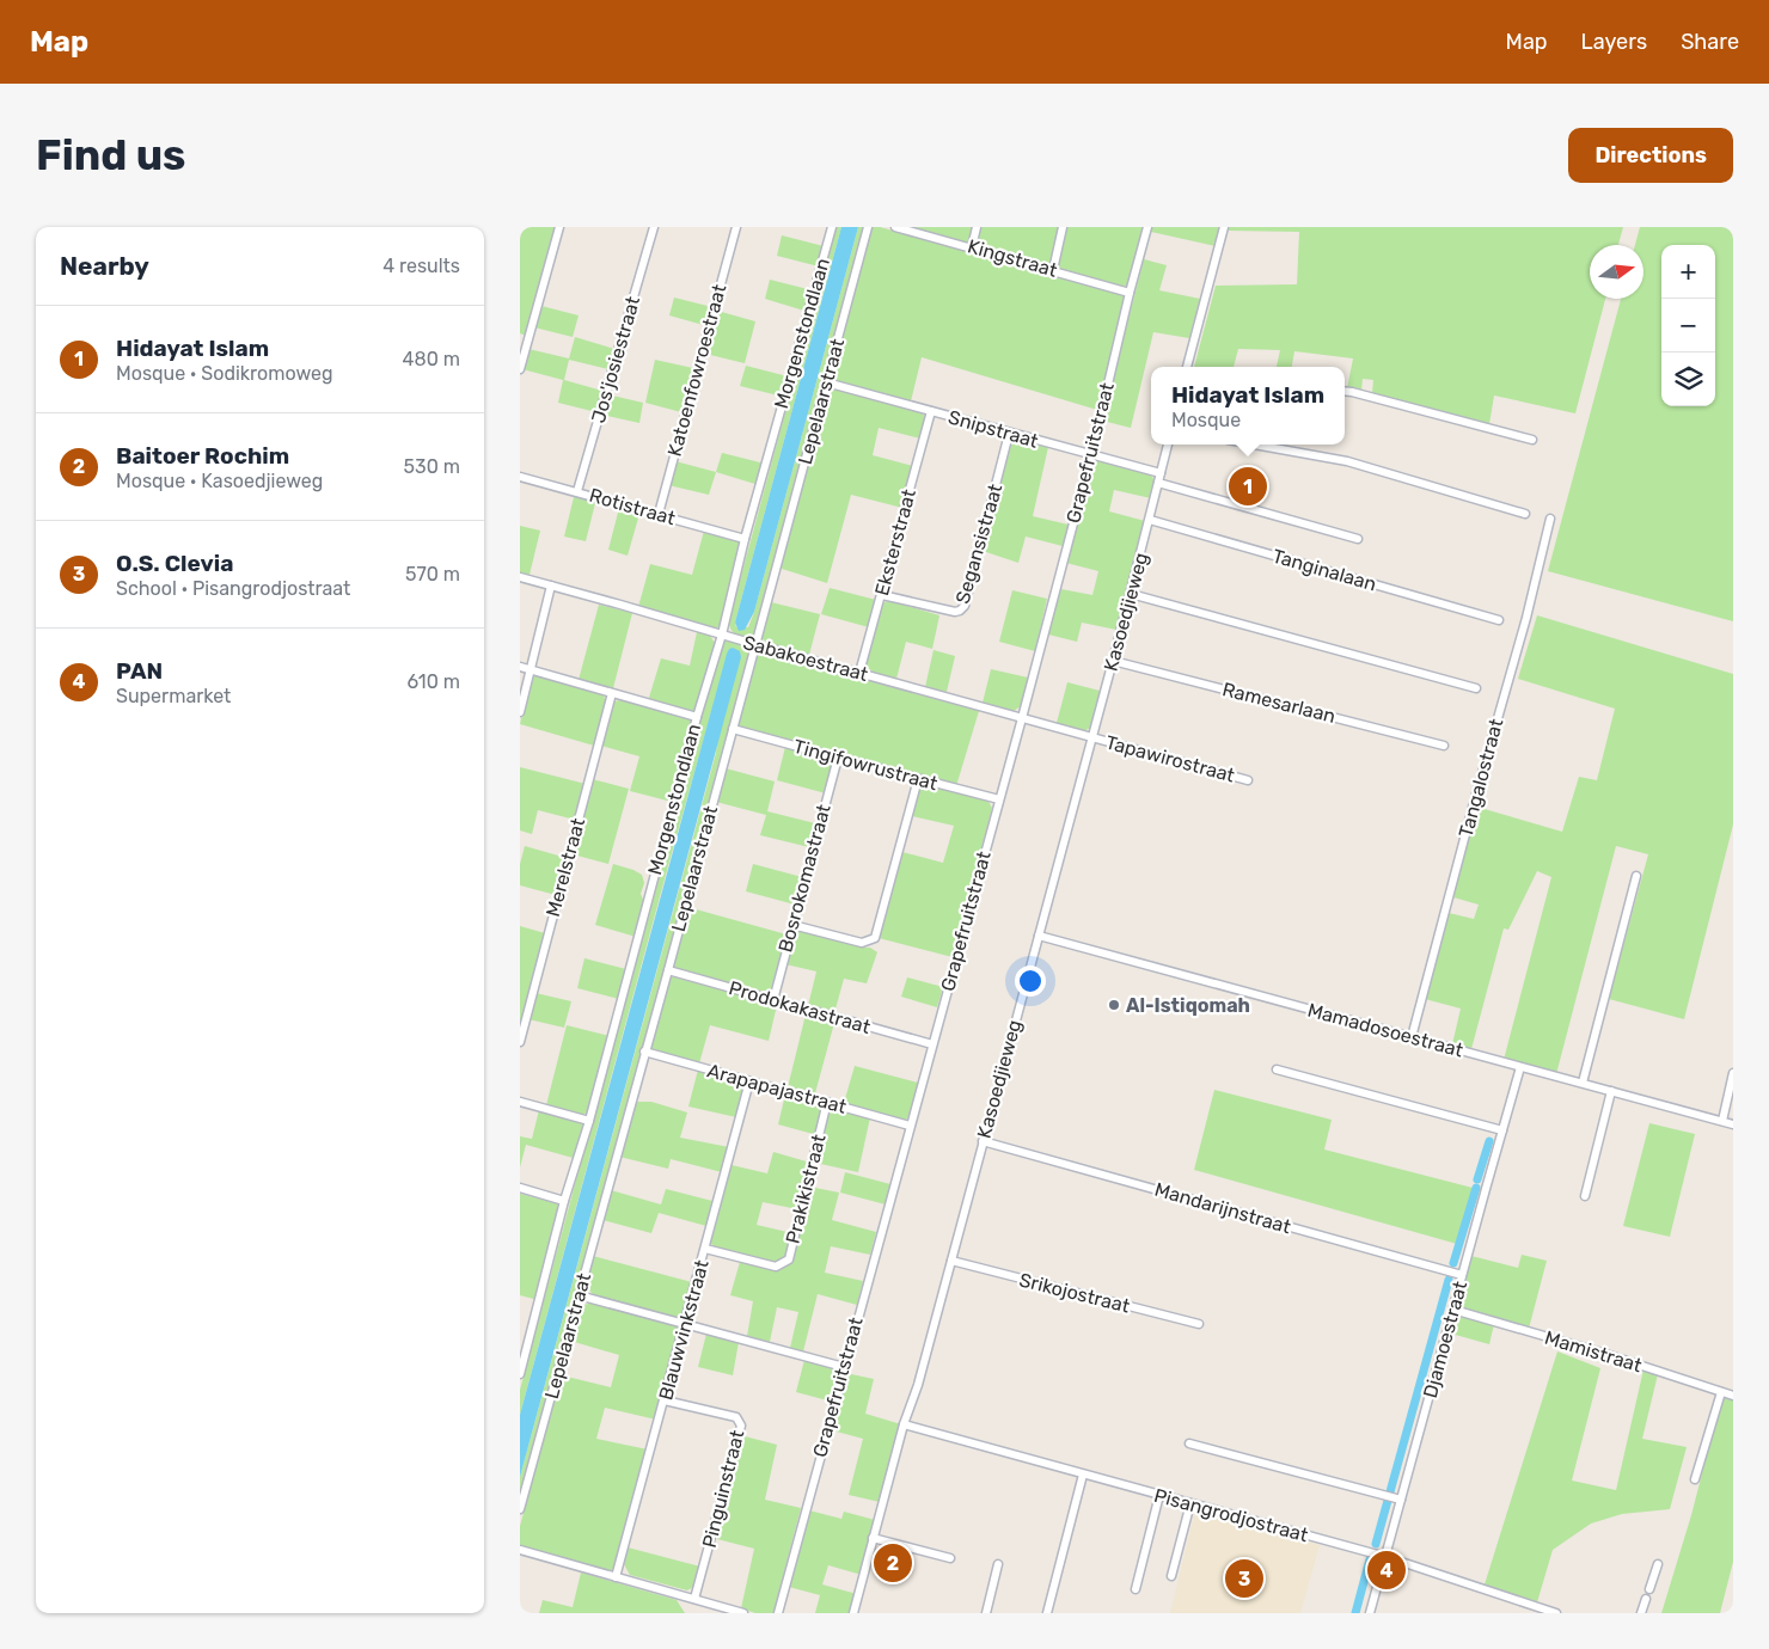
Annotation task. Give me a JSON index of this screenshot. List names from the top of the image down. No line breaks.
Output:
{"streets":{"street":["Kingstraat","Morgenstondlaan","Jos'josiestraat","Katoenfowroestraat","Lepelaarstraat","Snipstraat","Grapefruitstraat","Rotistraat","Eksterstraat","Segansistraat","Tanginalaan","Kasoedjieweg","Sabakoestraat","Ramesarlaan","Tapawirostraat","Tingifowrustraat","Tangalostraat","Merelstraat","Bosrokomastraat","Prodokakastraat","Mamadosoestraat","Arapapajastraat","Prakikistraat","Mandarijnstraat","Srikojostraat","Blauwvinkstraat","Djamoestraat","Mamistraat","Pinguinstraat","Pisangrodjostraat"]},"crossings":[["Kingstraat","Grapefruitstraat"],["Morgenstondlaan","Rotistraat"],["Morgenstondlaan","Sabakoestraat"],["Jos'josiestraat","Rotistraat"],["Katoenfowroestraat","Rotistraat"],["Lepelaarstraat","Snipstraat"],["Lepelaarstraat","Sabakoestraat"],["Lepelaarstraat","Tingifowrustraat"],["Lepelaarstraat","Prodokakastraat"],["Lepelaarstraat","Arapapajastraat"],["Snipstraat","Grapefruitstraat"],["Snipstraat","Eksterstraat"],["Snipstraat","Segansistraat"],["Snipstraat","Kasoedjieweg"],["Grapefruitstraat","Sabakoestraat"],["Grapefruitstraat","Tingifowrustraat"],["Grapefruitstraat","Prodokakastraat"],["Grapefruitstraat","Arapapajastraat"],["Eksterstraat","Segansistraat"],["Eksterstraat","Sabakoestraat"],["Tanginalaan","Kasoedjieweg"],["Kasoedjieweg","Sabakoestraat"],["Kasoedjieweg","Ramesarlaan"],["Kasoedjieweg","Tapawirostraat"],["Kasoedjieweg","Mamadosoestraat"],["Kasoedjieweg","Mandarijnstraat"],["Kasoedjieweg","Srikojostraat"],["Kasoedjieweg","Pisangrodjostraat"],["Sabakoestraat","Tapawirostraat"],["Tingifowrustraat","Bosrokomastraat"],["Tangalostraat","Mamadosoestraat"],["Bosrokomastraat","Prodokakastraat"],["Mamadosoestraat","Djamoestraat"],["Arapapajastraat","Prakikistraat"],["Arapapajastraat","Blauwvinkstraat"],["Prakikistraat","Blauwvinkstraat"],["Mandarijnstraat","Djamoestraat"],["Blauwvinkstraat","Pinguinstraat"],["Djamoestraat","Mamistraat"],["Djamoestraat","Pisangrodjostraat"]],"places":["Al-Istiqomah"],"north":"right","page":{"header":"Map","nav":["Map","Layers","Share"],"buttons":"Directions","title":"Find us","heading":["Nearby","4 results"],"map_buttons":["+","−"],"list":[{"mark":"1","name":"Hidayat Islam","note":"Mosque · Sodikromoweg","value":"480 m"},{"mark":"2","name":"Baitoer Rochim","note":"Mosque · Kasoedjieweg","value":"530 m"},{"mark":"3","name":"O.S. Clevia","note":"School · Pisangrodjostraat","value":"570 m"},{"mark":"4","name":"PAN","note":"Supermarket","value":"610 m"}],"popup":["Hidayat Islam","Mosque"],"pins":["1","2","4","3"]}}
